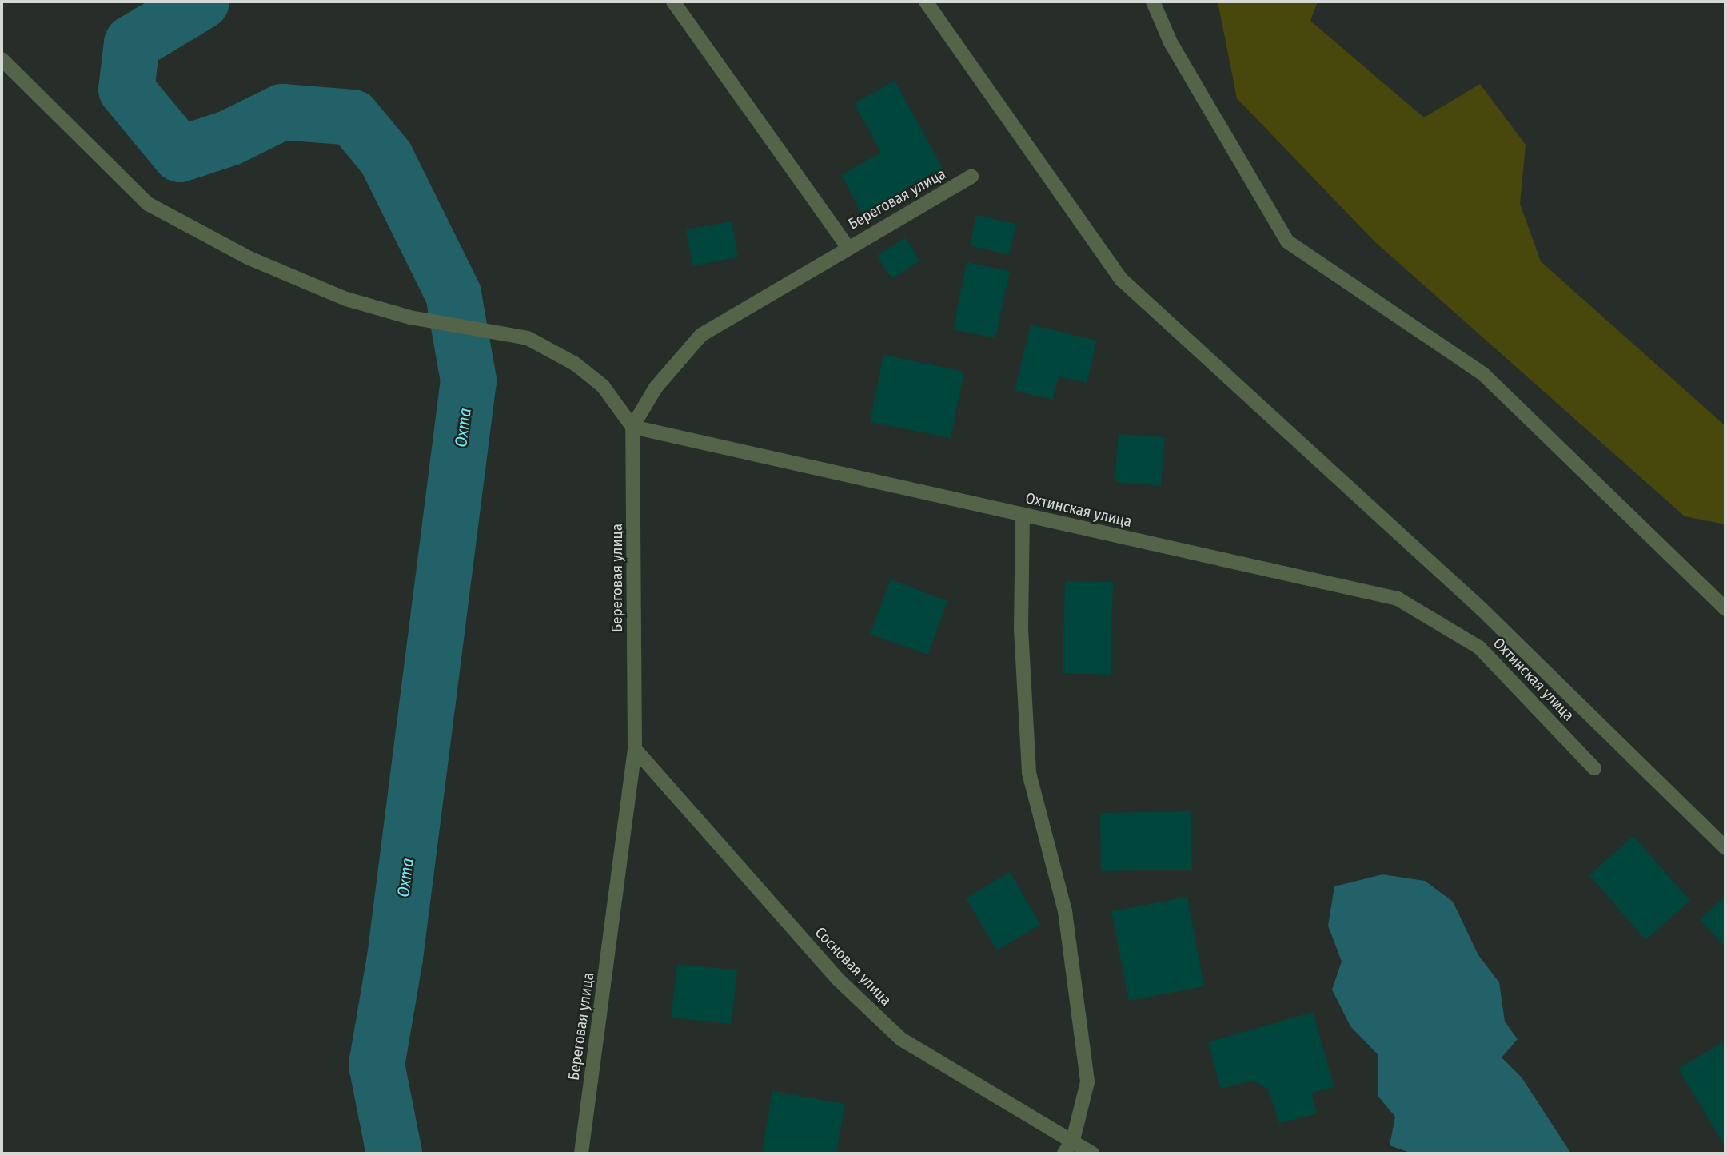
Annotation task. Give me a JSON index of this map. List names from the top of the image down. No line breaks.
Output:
{"streets":{"street":["Береговая улица","Охтинская улица","Сосновая улица"]},"crossings":[["Береговая улица","Охтинская улица"],["Береговая улица","Сосновая улица"]],"water":["Охта"]}
